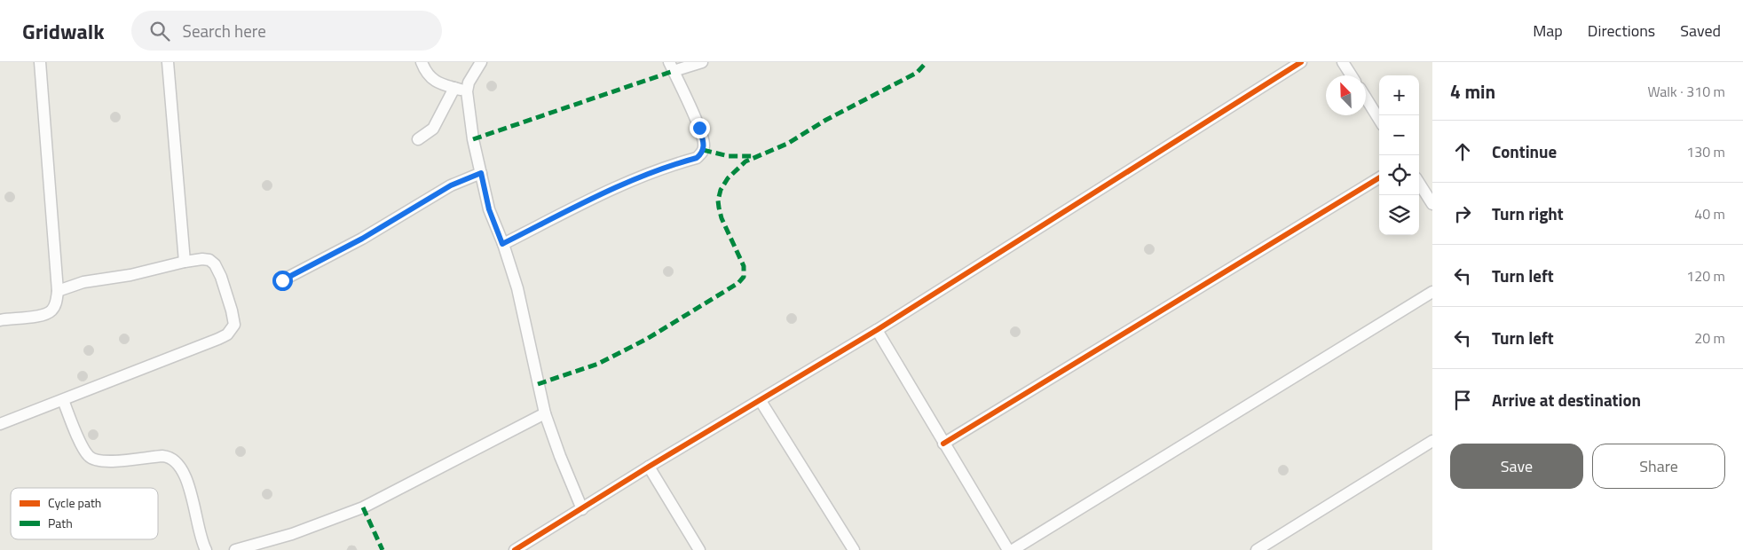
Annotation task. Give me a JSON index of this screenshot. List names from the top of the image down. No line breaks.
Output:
{"legend":["Cycle path","Path"],"north":"top left","page":{"header":"Gridwalk","search":"Search here","nav":["Map","Directions","Saved"],"heading":["4 min","Walk · 310 m"],"map_buttons":["+","−"],"list":[["Continue","130 m"],["Turn right","40 m"],["Turn left","120 m"],["Turn left","20 m"],"Arrive at destination"],"buttons":["Save","Share"]}}
